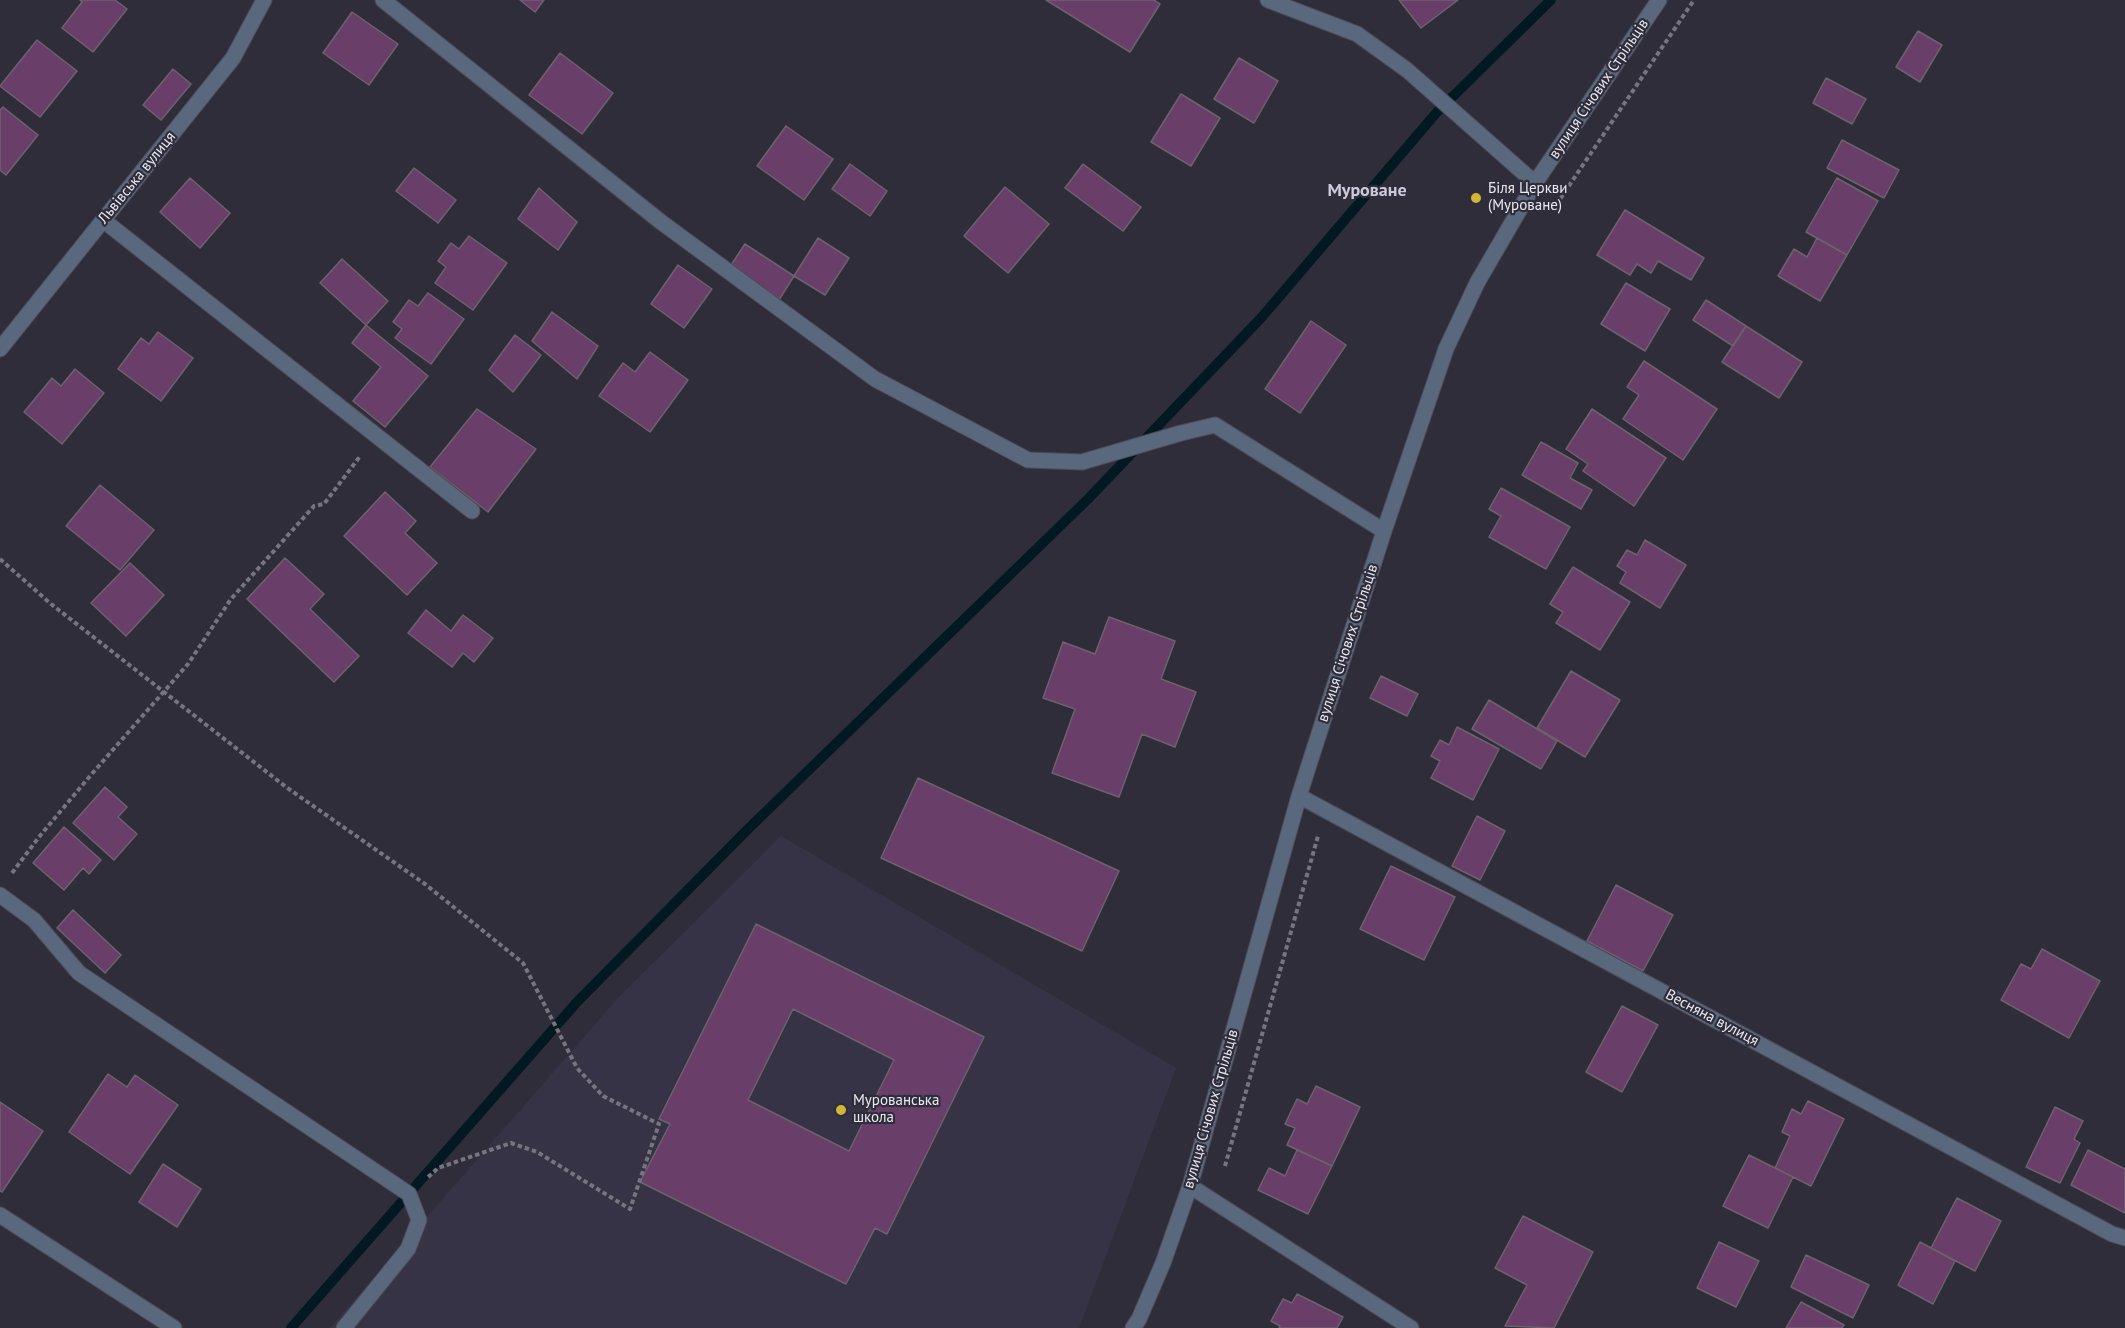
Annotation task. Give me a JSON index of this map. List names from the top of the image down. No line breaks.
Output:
{"streets":{"street":["вулиця Січових Стрільців","Львівська вулиця","Весняна вулиця"]},"crossings":[["вулиця Січових Стрільців","Весняна вулиця"]],"districts":["Муроване"],"places":["Біля Церкви (Муроване)","Мурованська школа"]}
